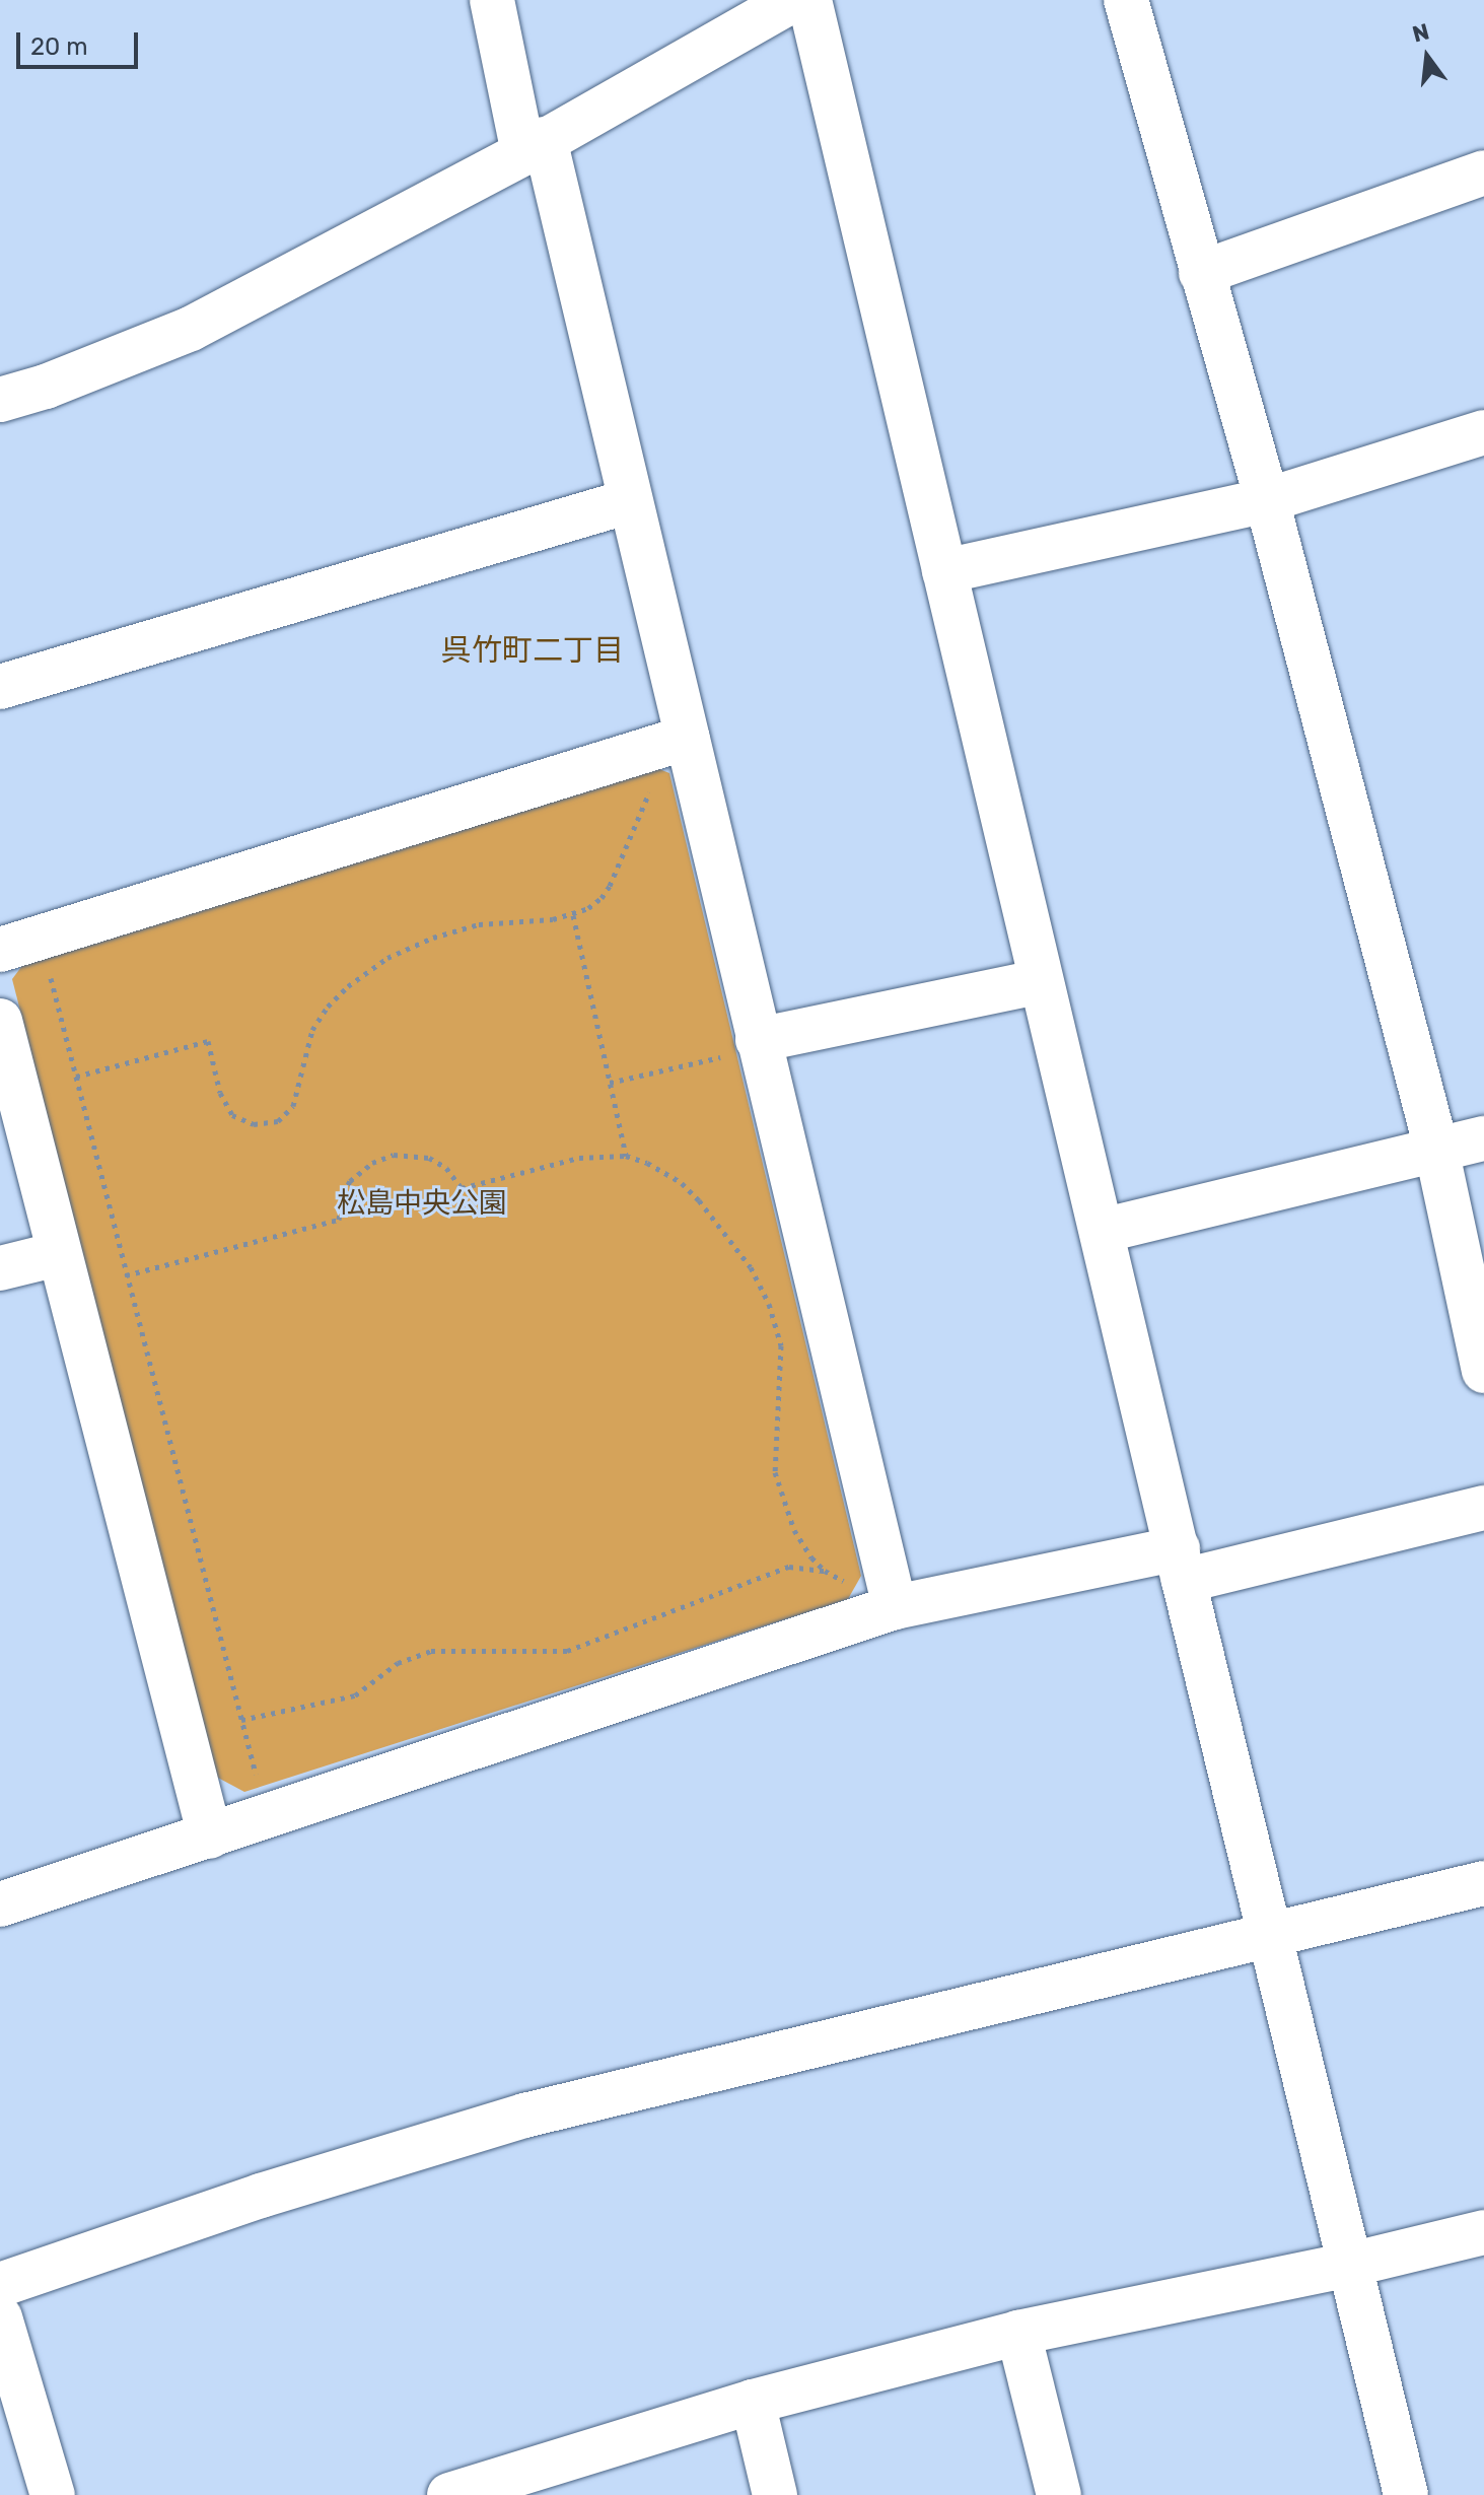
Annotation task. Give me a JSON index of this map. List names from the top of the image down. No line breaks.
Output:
{"districts":["呉竹町二丁目"],"parks":["松島中央公園"],"scale_bar":"20 m","north":"top"}
